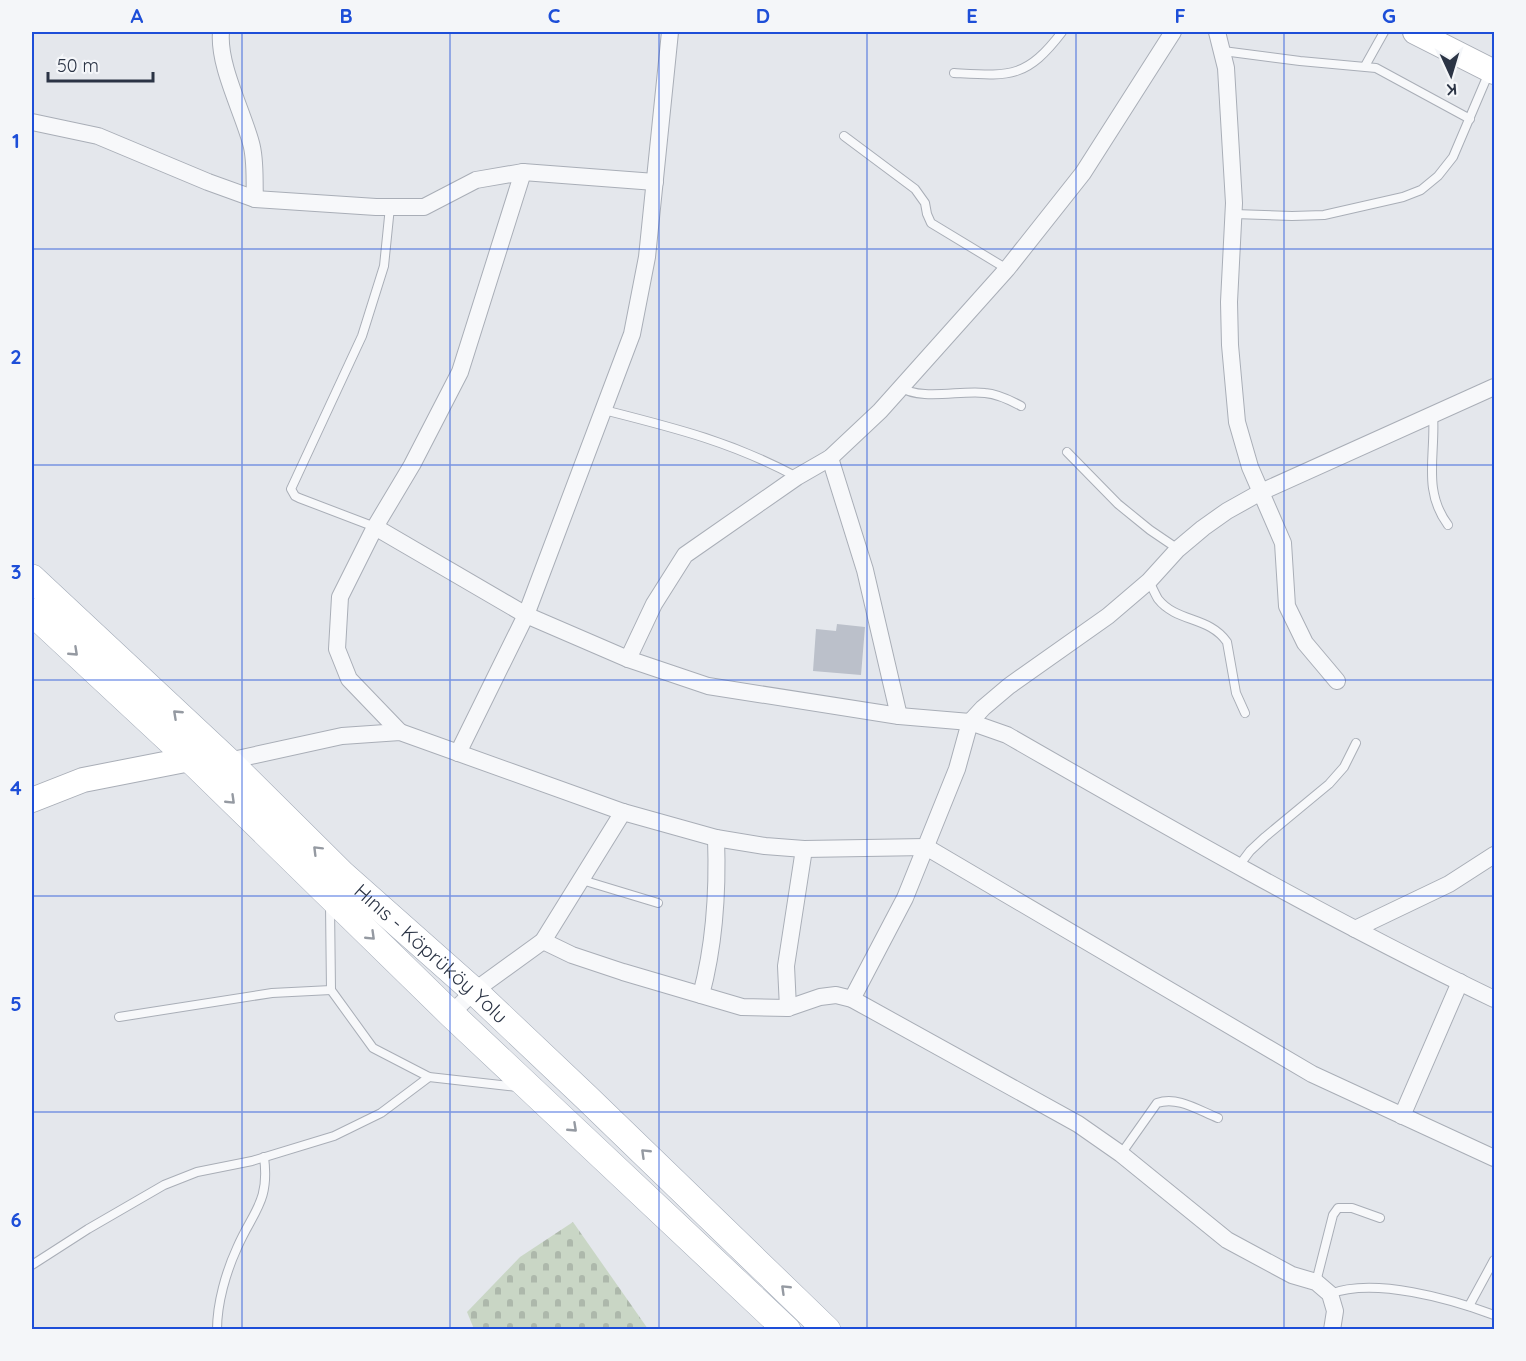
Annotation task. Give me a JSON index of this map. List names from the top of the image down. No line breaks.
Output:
{"streets":{"main road":["Hınıs - Köprüköy Yolu"]},"scale_bar":"50 m","north":"bottom","grid":{"columns":["A","B","C","D","E","F","G"],"rows":["1","2","3","4","5","6"]}}
